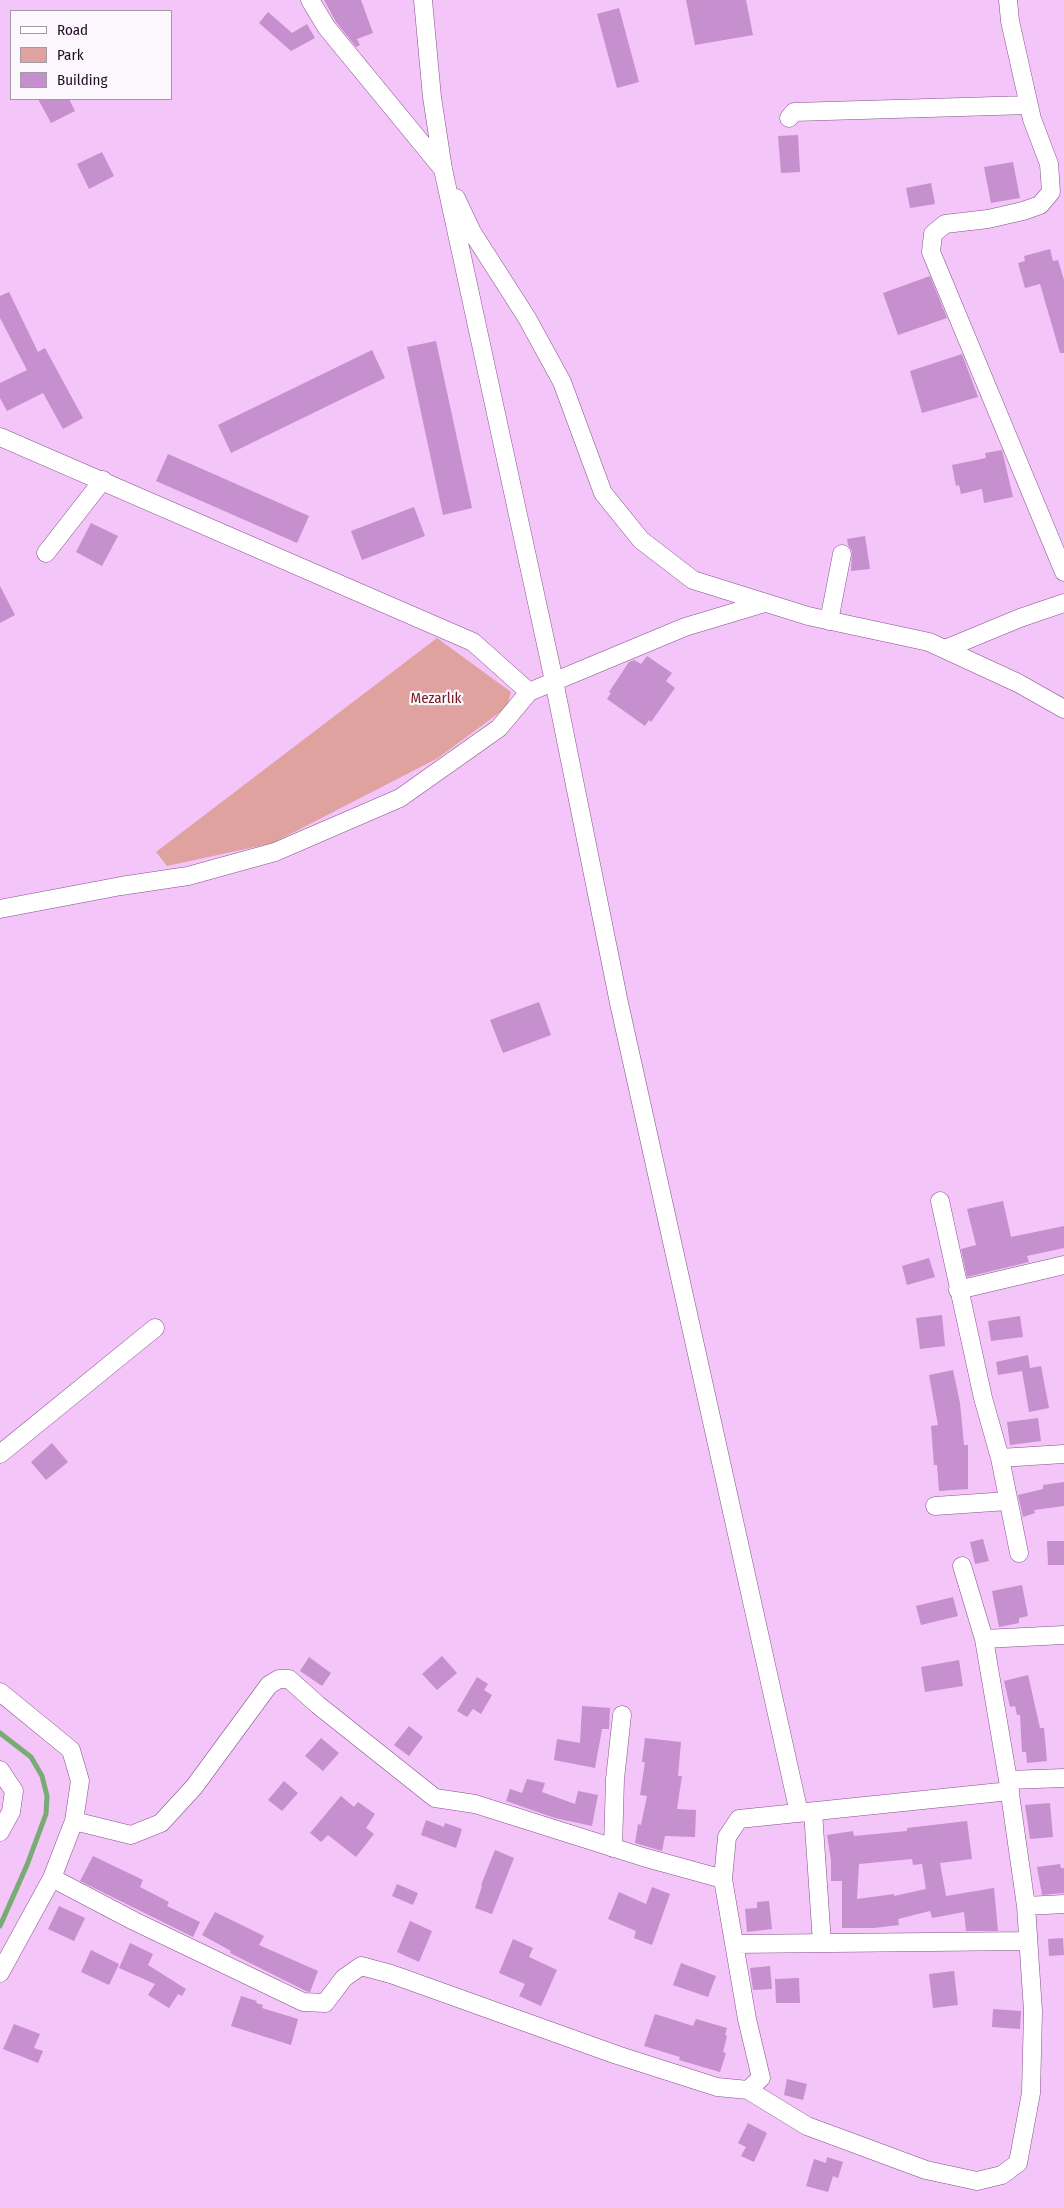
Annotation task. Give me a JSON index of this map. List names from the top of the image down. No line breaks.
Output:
{"parks":["Mezarlık"],"legend":["Road","Park","Building"]}
